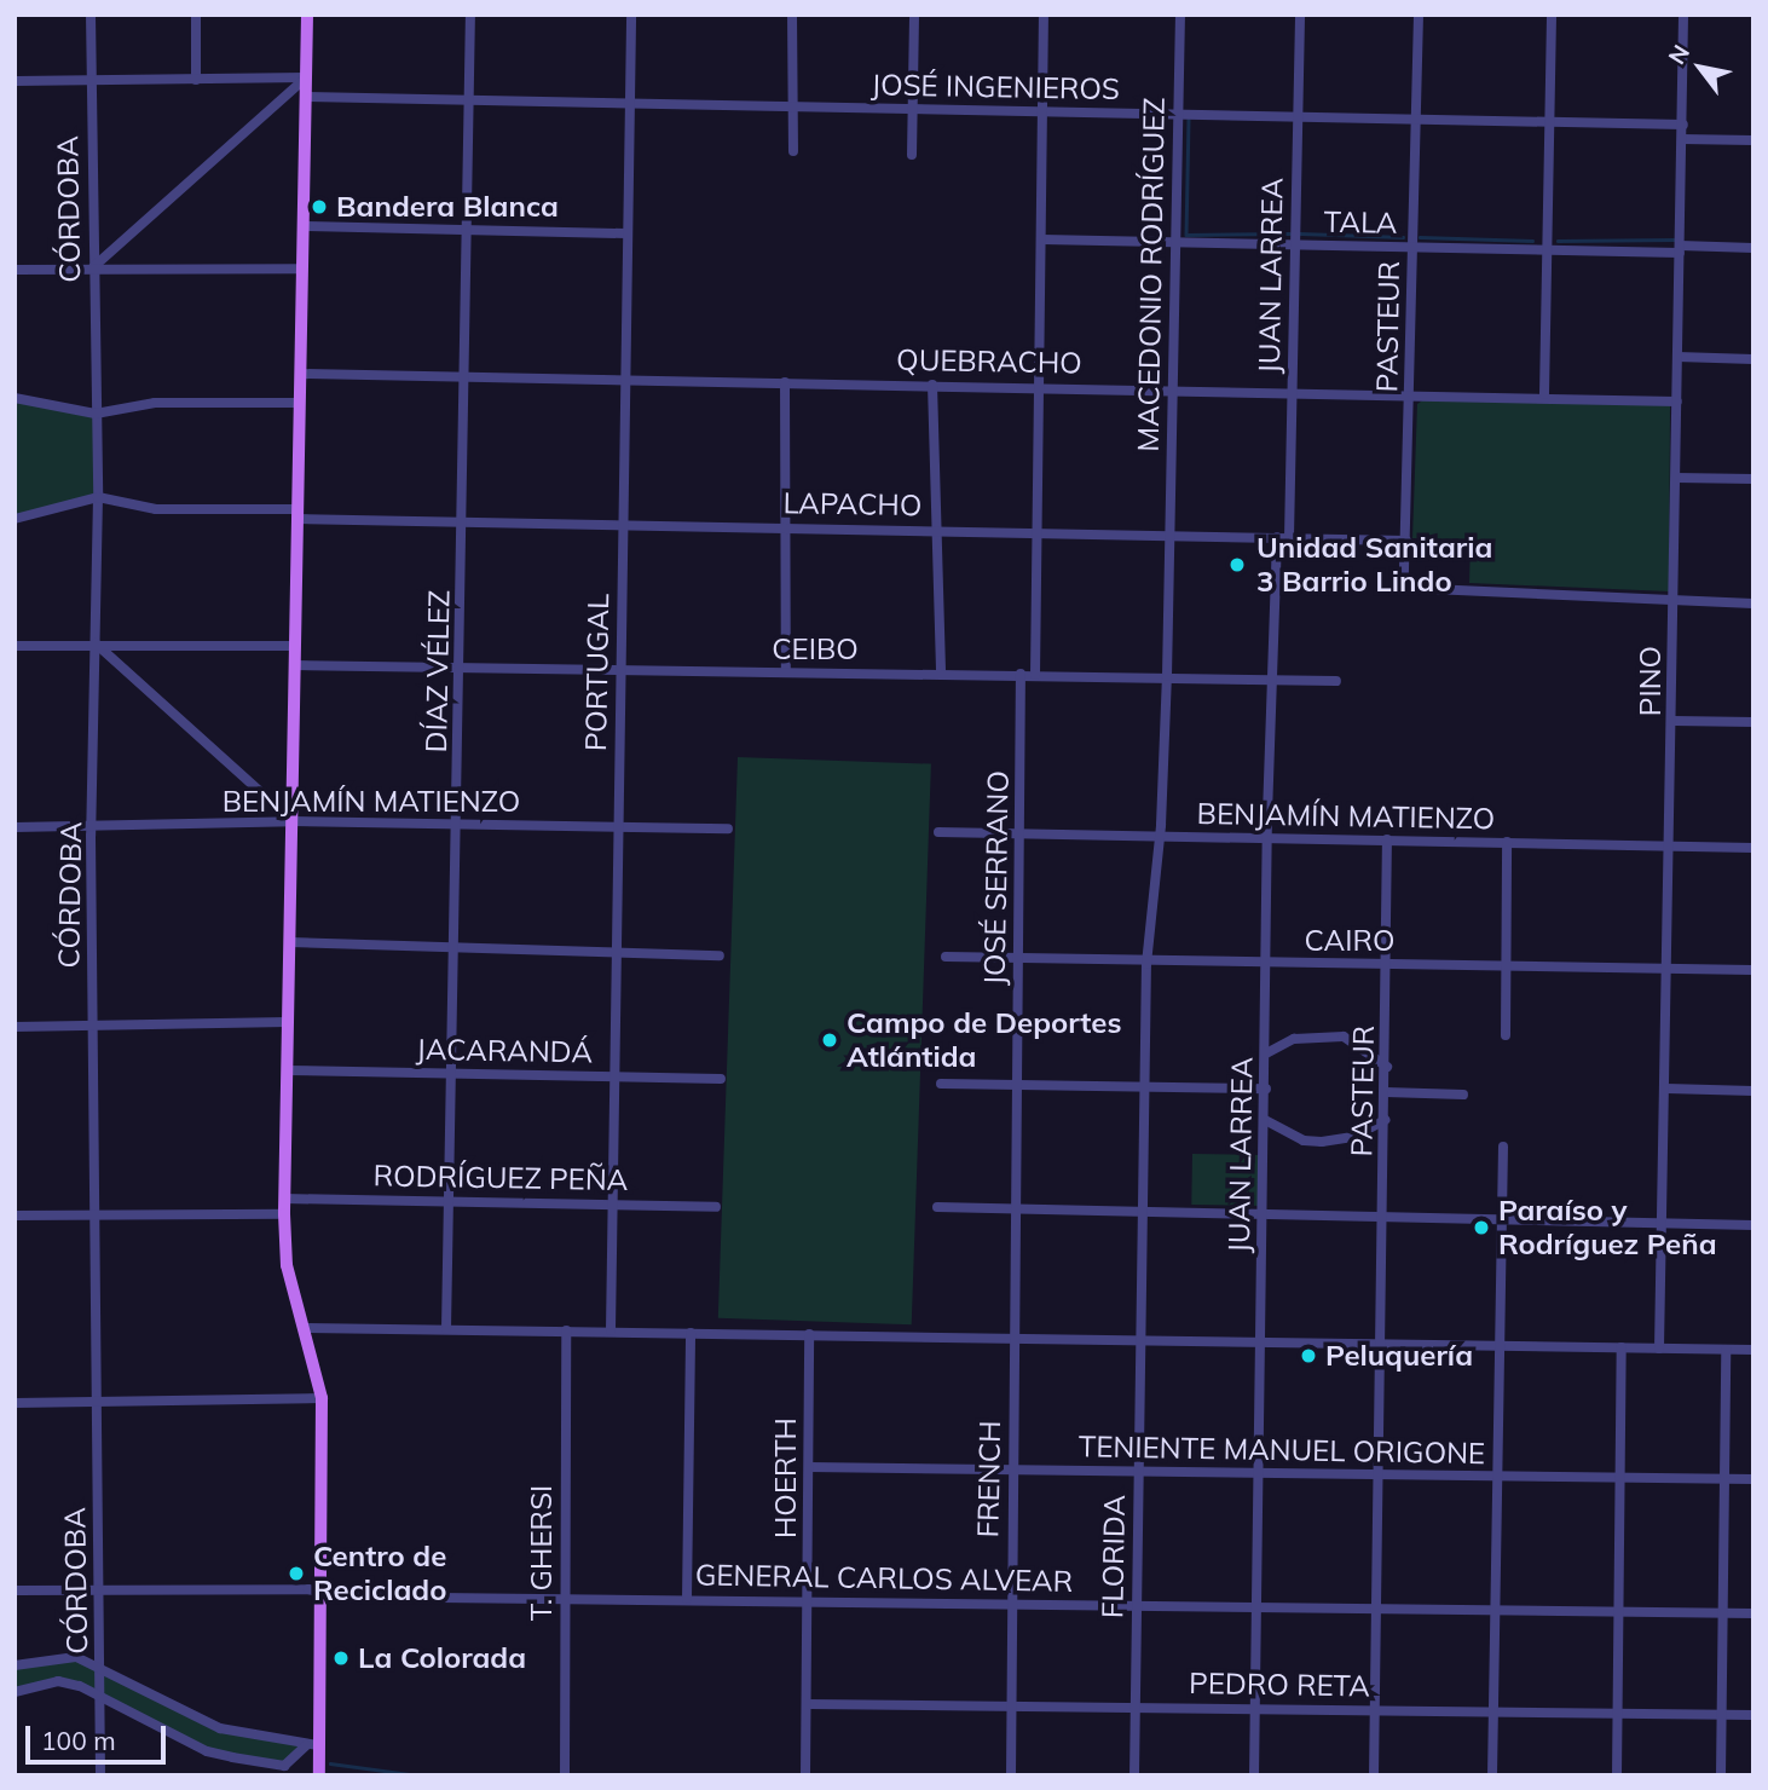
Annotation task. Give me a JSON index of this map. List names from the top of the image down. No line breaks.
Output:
{"streets":{"street":["JOSÉ INGENIEROS","CÓRDOBA","TALA","MACEDONIO RODRÍGUEZ","JUAN LARREA","PASTEUR","QUEBRACHO","LAPACHO","CEIBO","DÍAZ VÉLEZ","PORTUGAL","PINO","BENJAMÍN MATIENZO","JOSÉ SERRANO","CAIRO","JACARANDÁ","RODRÍGUEZ PEÑA","TENIENTE MANUEL ORIGONE","HOERTH","FRENCH","T. GHERSI","FLORIDA","GENERAL CARLOS ALVEAR","PEDRO RETA"]},"crossings":[["JOSÉ INGENIEROS","MACEDONIO RODRÍGUEZ"],["JOSÉ INGENIEROS","JUAN LARREA"],["JOSÉ INGENIEROS","PASTEUR"],["JOSÉ INGENIEROS","DÍAZ VÉLEZ"],["JOSÉ INGENIEROS","PORTUGAL"],["JOSÉ INGENIEROS","PINO"],["CÓRDOBA","LAPACHO"],["CÓRDOBA","BENJAMÍN MATIENZO"],["CÓRDOBA","GENERAL CARLOS ALVEAR"],["TALA","MACEDONIO RODRÍGUEZ"],["TALA","JUAN LARREA"],["TALA","PASTEUR"],["TALA","PINO"],["MACEDONIO RODRÍGUEZ","QUEBRACHO"],["MACEDONIO RODRÍGUEZ","LAPACHO"],["MACEDONIO RODRÍGUEZ","CEIBO"],["MACEDONIO RODRÍGUEZ","BENJAMÍN MATIENZO"],["MACEDONIO RODRÍGUEZ","CAIRO"],["MACEDONIO RODRÍGUEZ","FLORIDA"],["JUAN LARREA","PASTEUR"],["JUAN LARREA","QUEBRACHO"],["JUAN LARREA","LAPACHO"],["JUAN LARREA","CEIBO"],["JUAN LARREA","BENJAMÍN MATIENZO"],["JUAN LARREA","CAIRO"],["JUAN LARREA","TENIENTE MANUEL ORIGONE"],["JUAN LARREA","GENERAL CARLOS ALVEAR"],["JUAN LARREA","PEDRO RETA"],["PASTEUR","QUEBRACHO"],["PASTEUR","LAPACHO"],["PASTEUR","PINO"],["PASTEUR","BENJAMÍN MATIENZO"],["PASTEUR","CAIRO"],["PASTEUR","TENIENTE MANUEL ORIGONE"],["PASTEUR","GENERAL CARLOS ALVEAR"],["PASTEUR","PEDRO RETA"],["QUEBRACHO","DÍAZ VÉLEZ"],["QUEBRACHO","PORTUGAL"],["QUEBRACHO","PINO"],["LAPACHO","DÍAZ VÉLEZ"],["LAPACHO","PORTUGAL"],["CEIBO","DÍAZ VÉLEZ"],["CEIBO","PORTUGAL"],["CEIBO","JOSÉ SERRANO"],["DÍAZ VÉLEZ","BENJAMÍN MATIENZO"],["DÍAZ VÉLEZ","JACARANDÁ"],["DÍAZ VÉLEZ","RODRÍGUEZ PEÑA"],["PORTUGAL","BENJAMÍN MATIENZO"],["PORTUGAL","JACARANDÁ"],["PORTUGAL","RODRÍGUEZ PEÑA"],["PINO","BENJAMÍN MATIENZO"],["PINO","CAIRO"],["BENJAMÍN MATIENZO","JOSÉ SERRANO"],["JOSÉ SERRANO","CAIRO"],["JOSÉ SERRANO","FRENCH"],["CAIRO","FLORIDA"],["TENIENTE MANUEL ORIGONE","HOERTH"],["TENIENTE MANUEL ORIGONE","FRENCH"],["TENIENTE MANUEL ORIGONE","FLORIDA"],["HOERTH","GENERAL CARLOS ALVEAR"],["HOERTH","PEDRO RETA"],["FRENCH","GENERAL CARLOS ALVEAR"],["FRENCH","PEDRO RETA"],["T. GHERSI","GENERAL CARLOS ALVEAR"],["FLORIDA","GENERAL CARLOS ALVEAR"],["FLORIDA","PEDRO RETA"]],"places":["Bandera Blanca","Unidad Sanitaria 3 Barrio Lindo","Campo de Deportes Atlántida","Paraíso y Rodríguez Peña","Peluquería","Centro de Reciclado","La Colorada"],"scale_bar":"100 m","north":"top left"}
